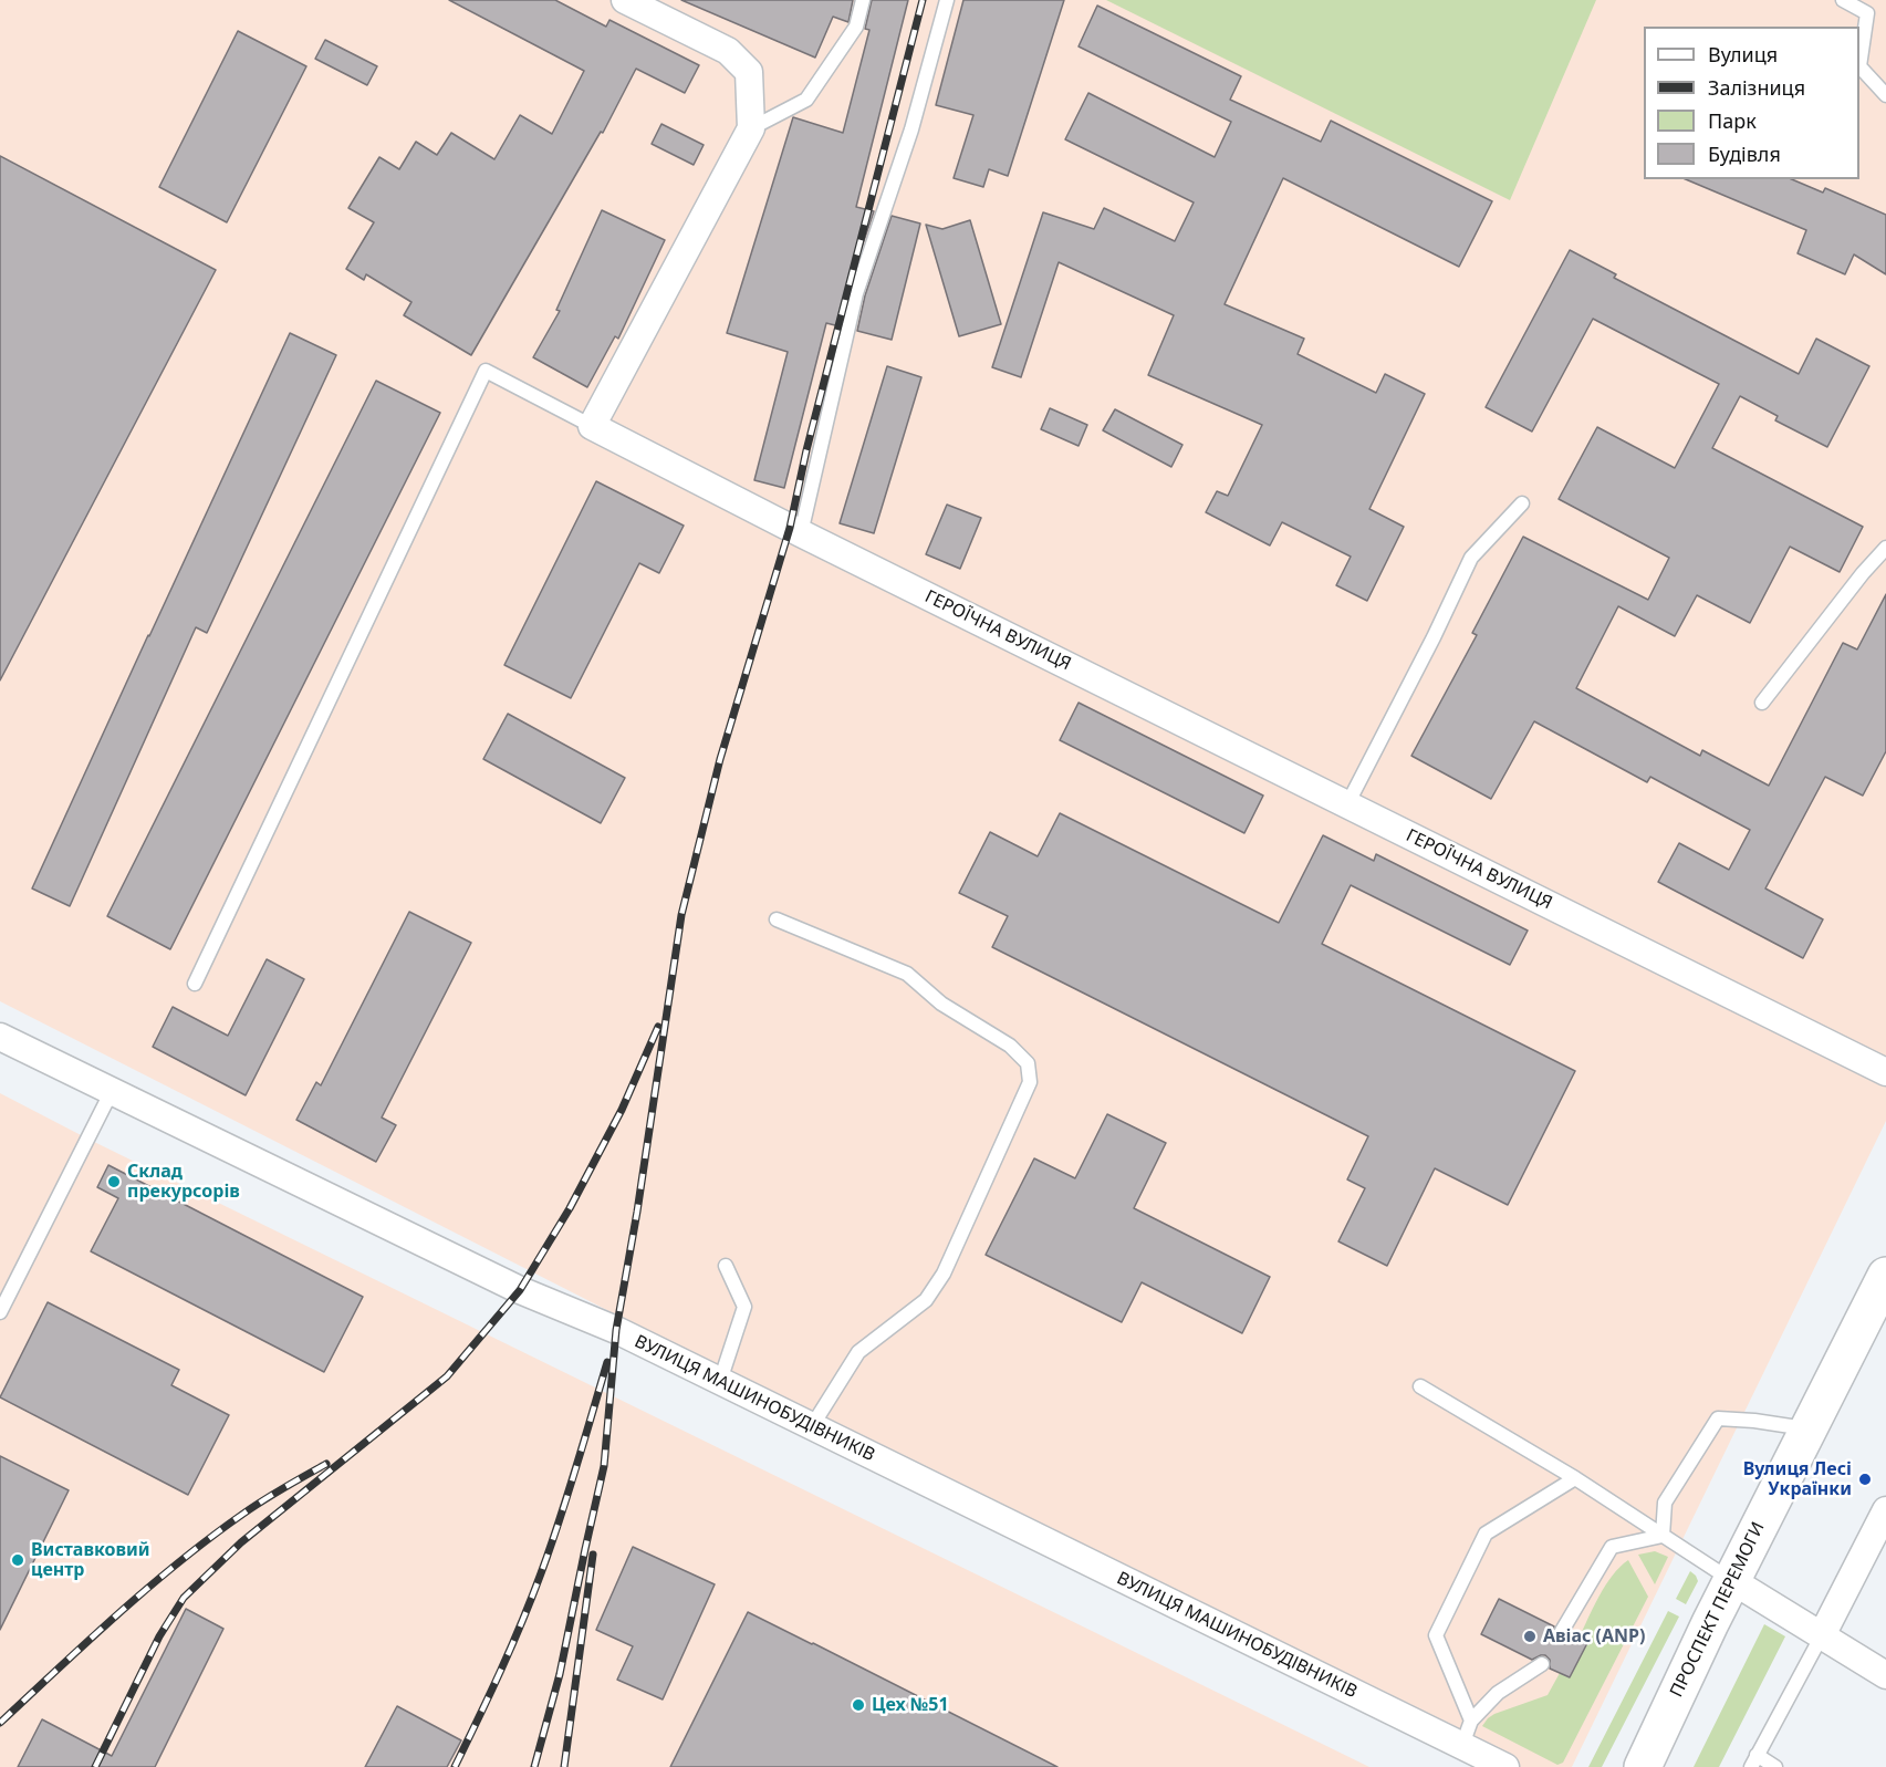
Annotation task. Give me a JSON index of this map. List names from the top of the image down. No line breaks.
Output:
{"streets":{"main road":["ПРОСПЕКТ ПЕРЕМОГИ"],"street":["ГЕРОЇЧНА ВУЛИЦЯ","ВУЛИЦЯ МАШИНОБУДІВНИКІВ"]},"places":["Склад прекурсорів","Вулиця Лесі Українки","Виставковий центр","Авіас (ANP)","Цех №51"],"legend":["Вулиця","Залізниця","Парк","Будівля"]}
